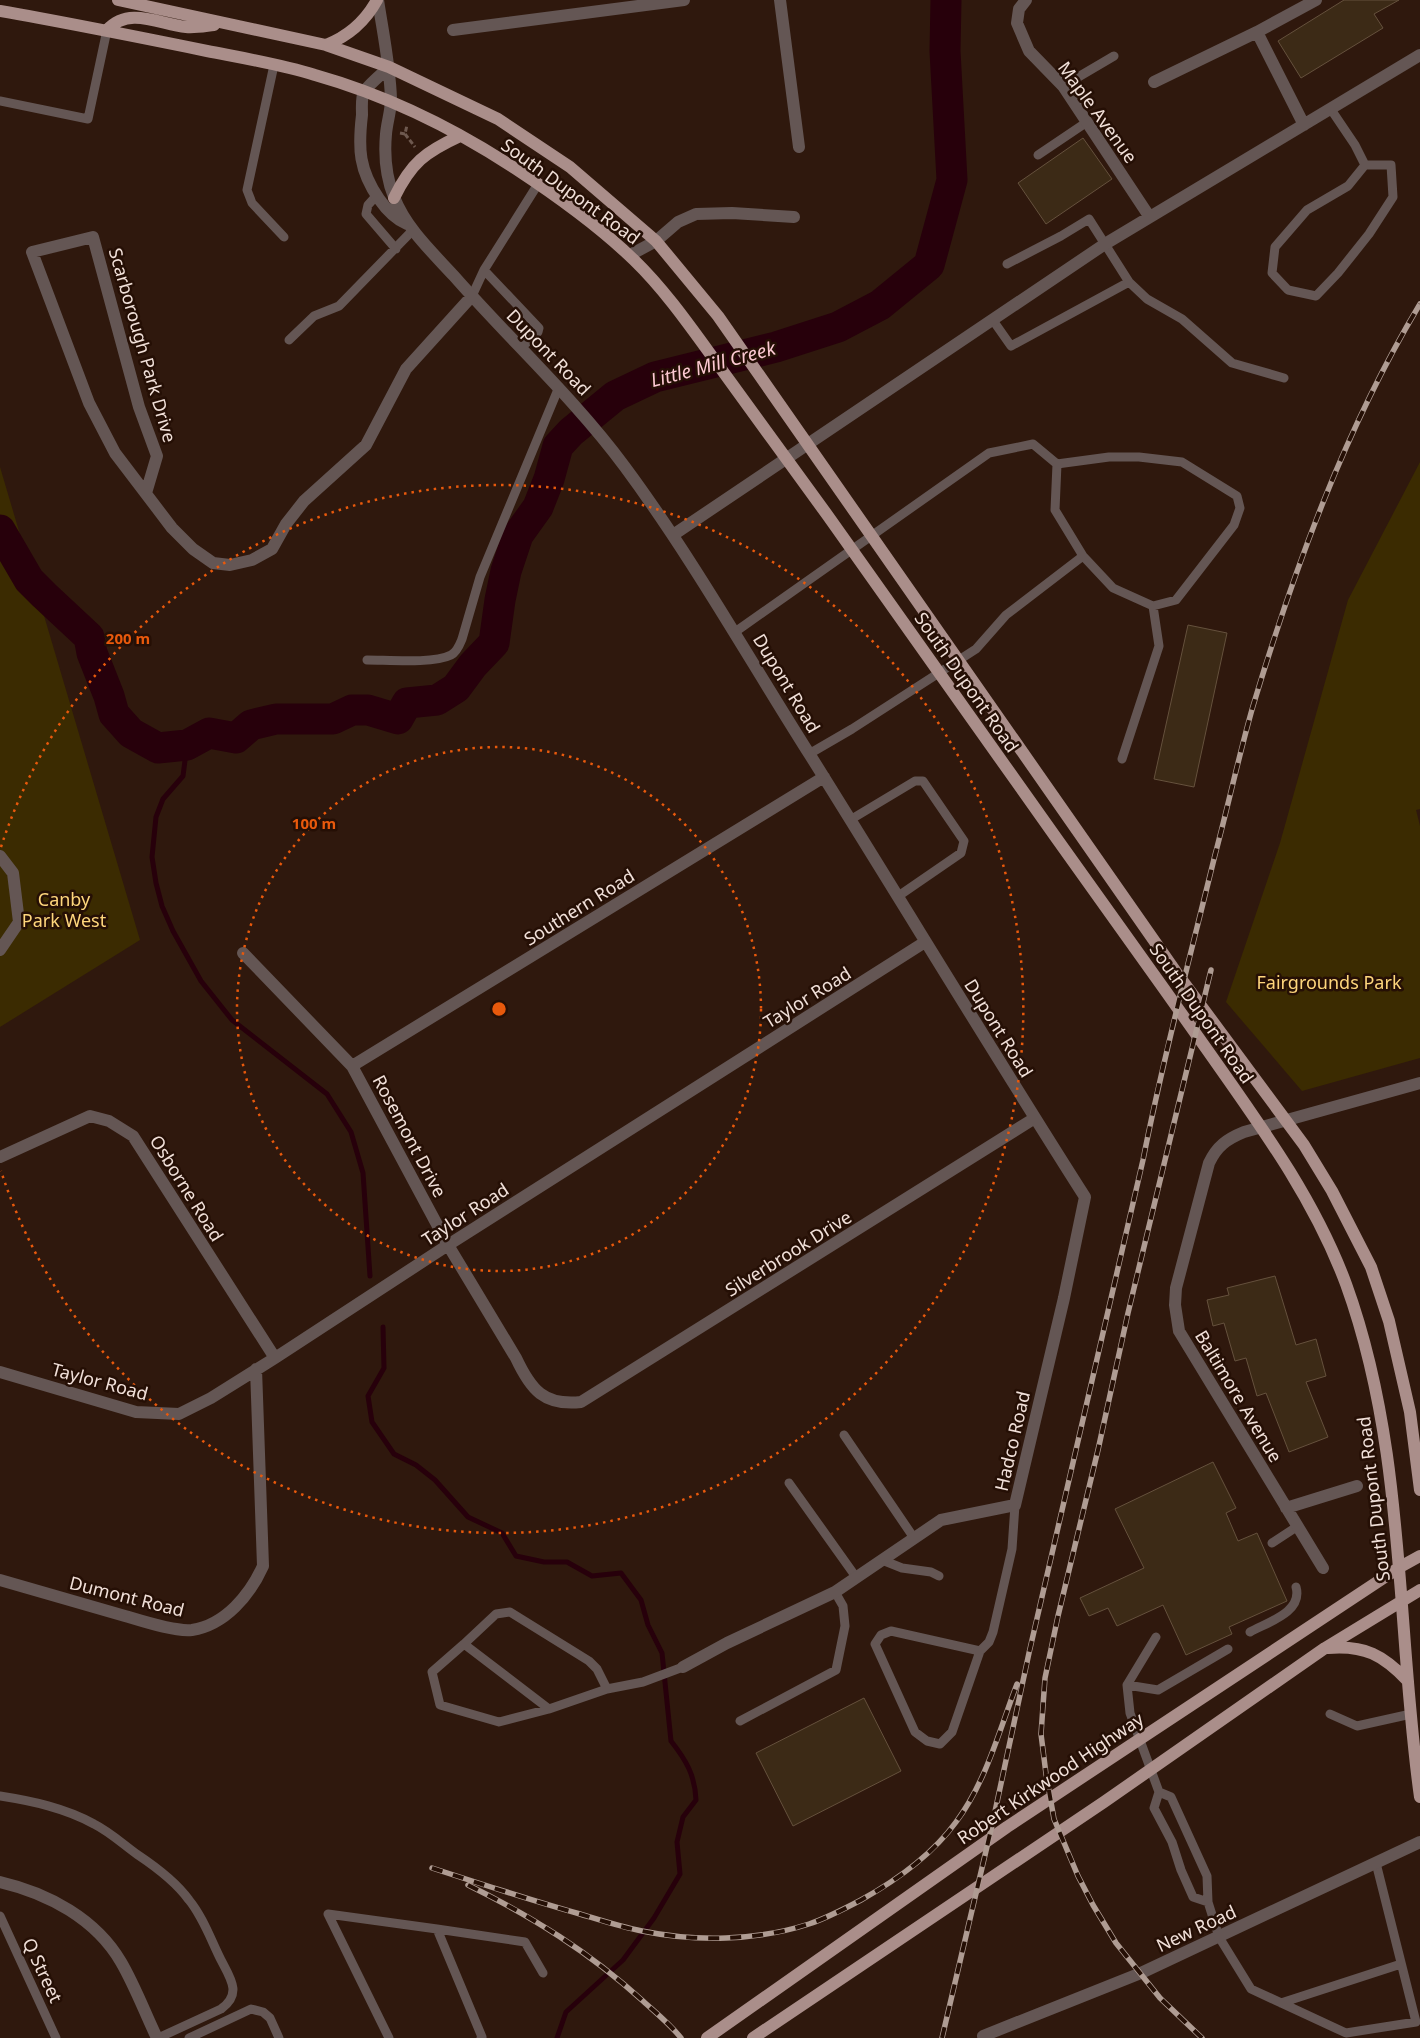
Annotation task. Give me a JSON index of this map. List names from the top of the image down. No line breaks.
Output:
{"streets":{"main road":["South Dupont Road","Robert Kirkwood Highway"],"street":["Maple Avenue","Scarborough Park Drive","Dupont Road","Southern Road","Taylor Road","Rosemont Drive","Osborne Road","Silverbrook Drive","Baltimore Avenue","Hadco Road","Dumont Road","New Road"],"lane":["Q Street"]},"crossings":[["South Dupont Road","Dupont Road"],["South Dupont Road","Robert Kirkwood Highway"],["Scarborough Park Drive","Dupont Road"],["Dupont Road","Southern Road"],["Dupont Road","Taylor Road"],["Dupont Road","Silverbrook Drive"],["Dupont Road","Hadco Road"],["Southern Road","Rosemont Drive"],["Taylor Road","Rosemont Drive"],["Taylor Road","Osborne Road"],["Taylor Road","Dumont Road"],["Rosemont Drive","Silverbrook Drive"]],"water":["Little Mill Creek"],"parks":["Canby Park West","Fairgrounds Park"],"rings":["200 m","100 m"]}
